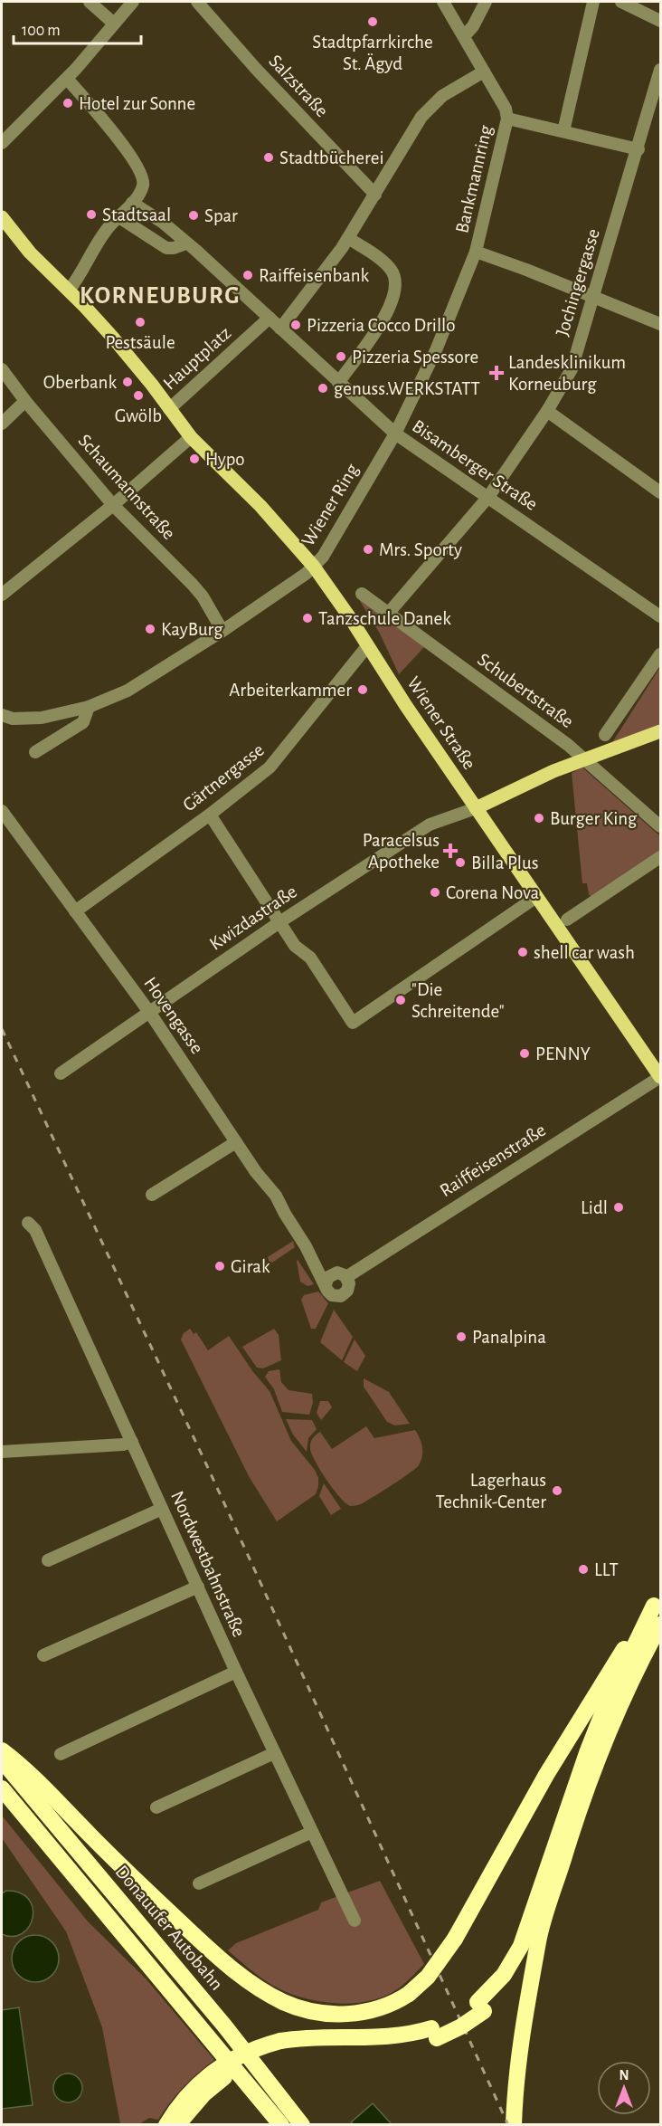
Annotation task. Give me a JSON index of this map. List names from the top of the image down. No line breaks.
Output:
{"streets":{"highway":["Donauufer Autobahn"],"main road":["Hauptplatz","Wiener Straße"],"street":["Salzstraße","Bankmannring","Jochingergasse","Bisamberger Straße","Schaumannstraße","Wiener Ring","Schubertstraße","Gärtnergasse","Kwizdastraße","Hovengasse","Raiffeisenstraße","Nordwestbahnstraße"]},"crossings":[["Bankmannring","Wiener Ring"],["Jochingergasse","Bisamberger Straße"],["Jochingergasse","Schubertstraße"],["Hauptplatz","Wiener Straße"],["Bisamberger Straße","Wiener Ring"],["Schaumannstraße","Wiener Ring"],["Wiener Ring","Wiener Straße"],["Wiener Straße","Gärtnergasse"],["Wiener Straße","Kwizdastraße"],["Wiener Straße","Raiffeisenstraße"],["Gärtnergasse","Hovengasse"],["Kwizdastraße","Hovengasse"],["Hovengasse","Raiffeisenstraße"]],"districts":["KORNEUBURG"],"places":{"other":["Stadtpfarrkirche St. Ägyd","Hotel zur Sonne","Stadtbücherei","Stadtsaal","Spar","Raiffeisenbank","Pestsäule","Pizzeria Cocco Drillo","Pizzeria Spessore","Oberbank","genuss.WERKSTATT","Gwölb","Hypo","Mrs. Sporty","Tanzschule Danek","KayBurg","Arbeiterkammer","Burger King","Billa Plus","Corena Nova","shell car wash","\"Die Schreitende\"","PENNY","Lidl","Girak","Panalpina","Lagerhaus Technik-Center","LLT"],"health":["Landesklinikum Korneuburg","Paracelsus Apotheke"]},"scale_bar":"100 m","north":"top"}
